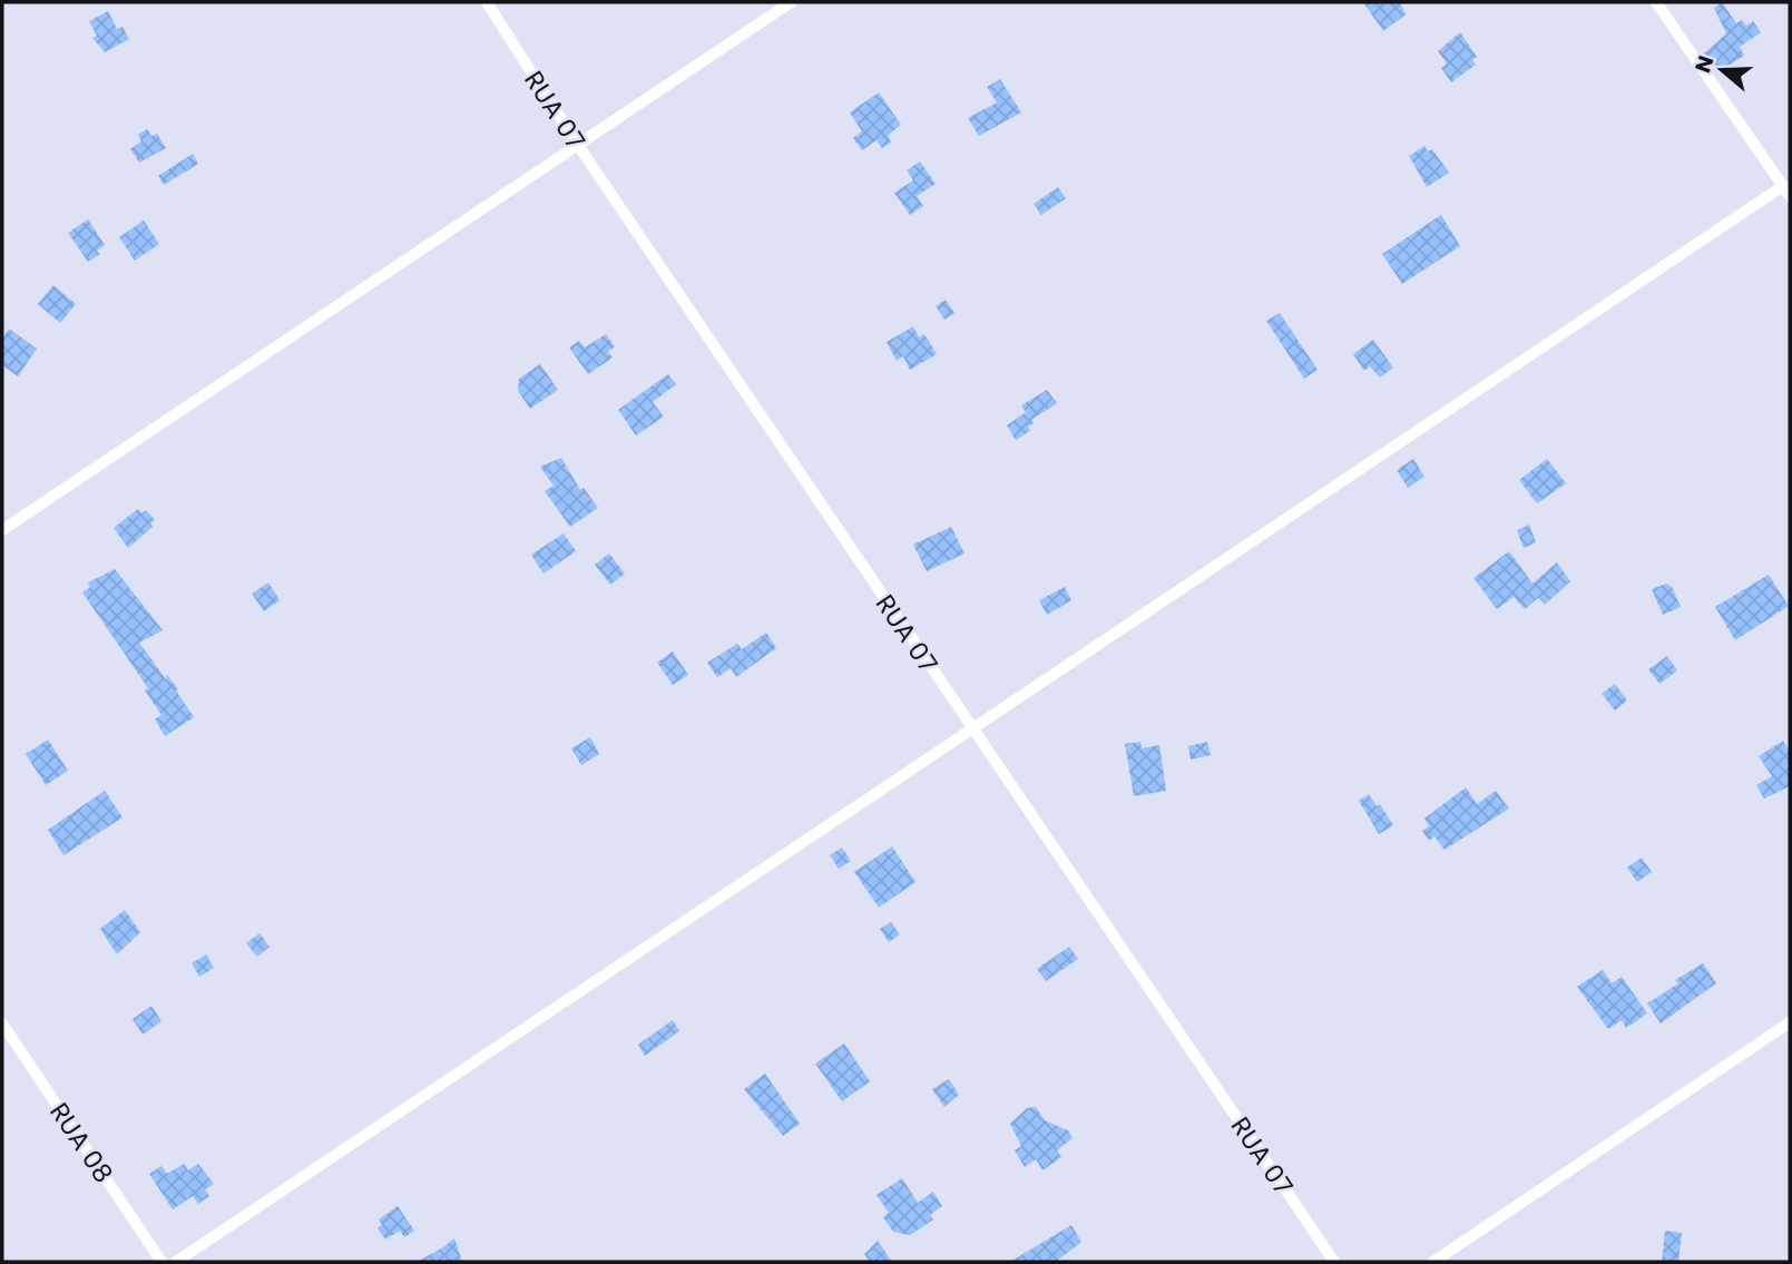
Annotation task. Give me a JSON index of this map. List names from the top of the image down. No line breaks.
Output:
{"streets":{"street":["RUA 07","RUA 08"]},"north":"left"}
